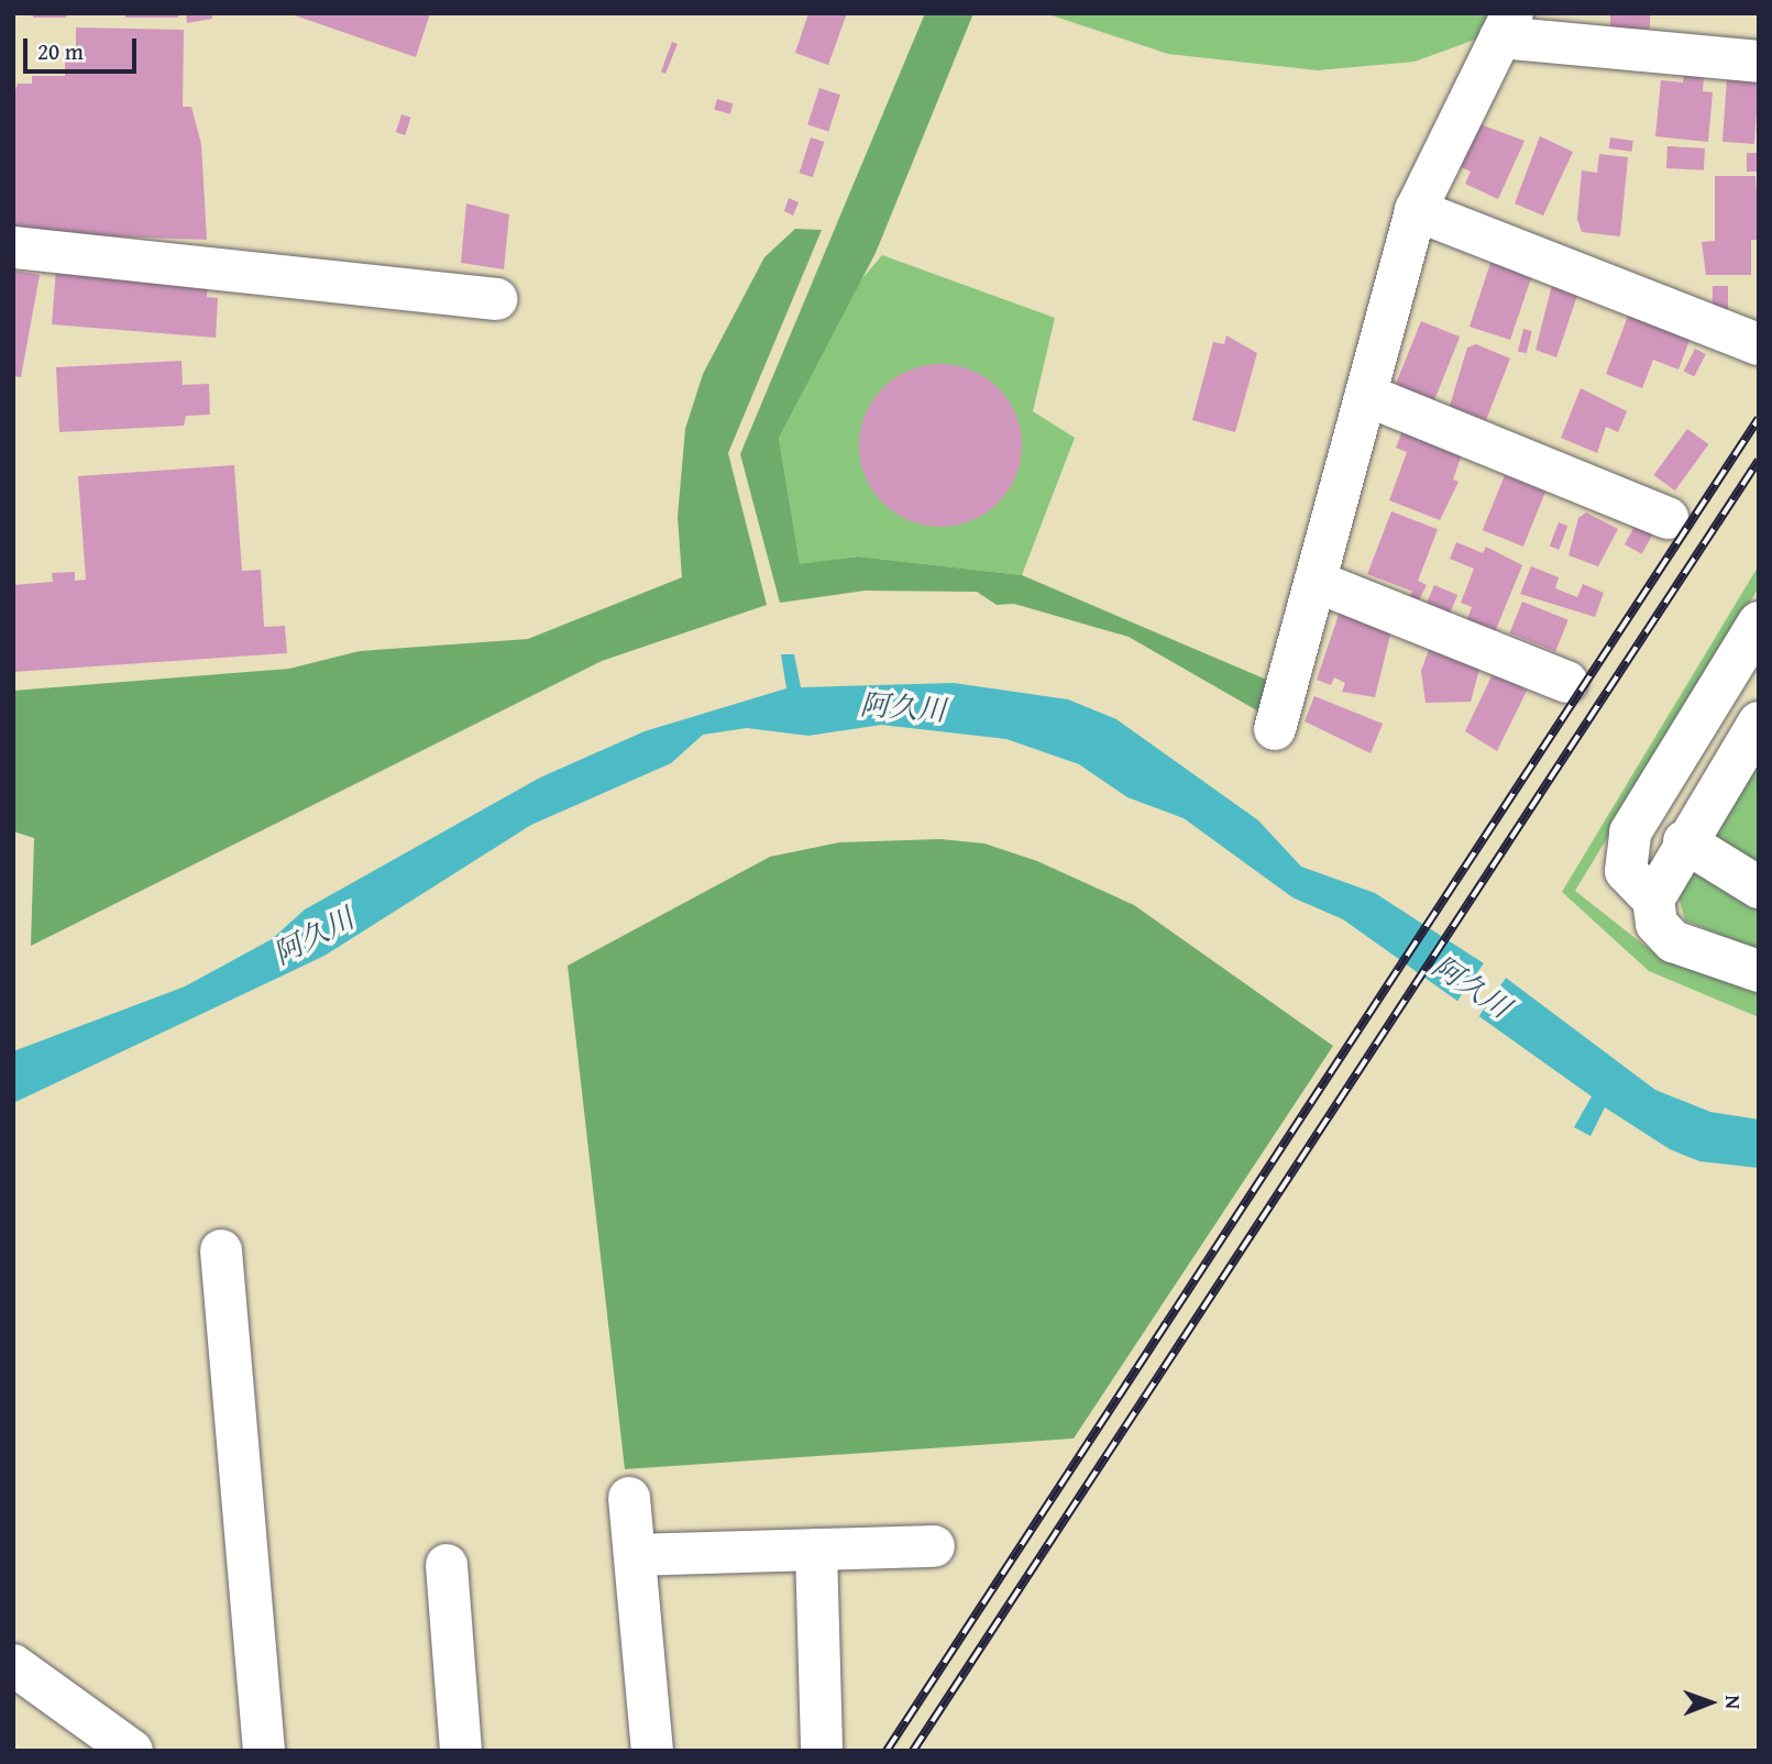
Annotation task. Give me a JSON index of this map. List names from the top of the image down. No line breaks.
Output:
{"water":["阿久川"],"scale_bar":"20 m","north":"right"}
